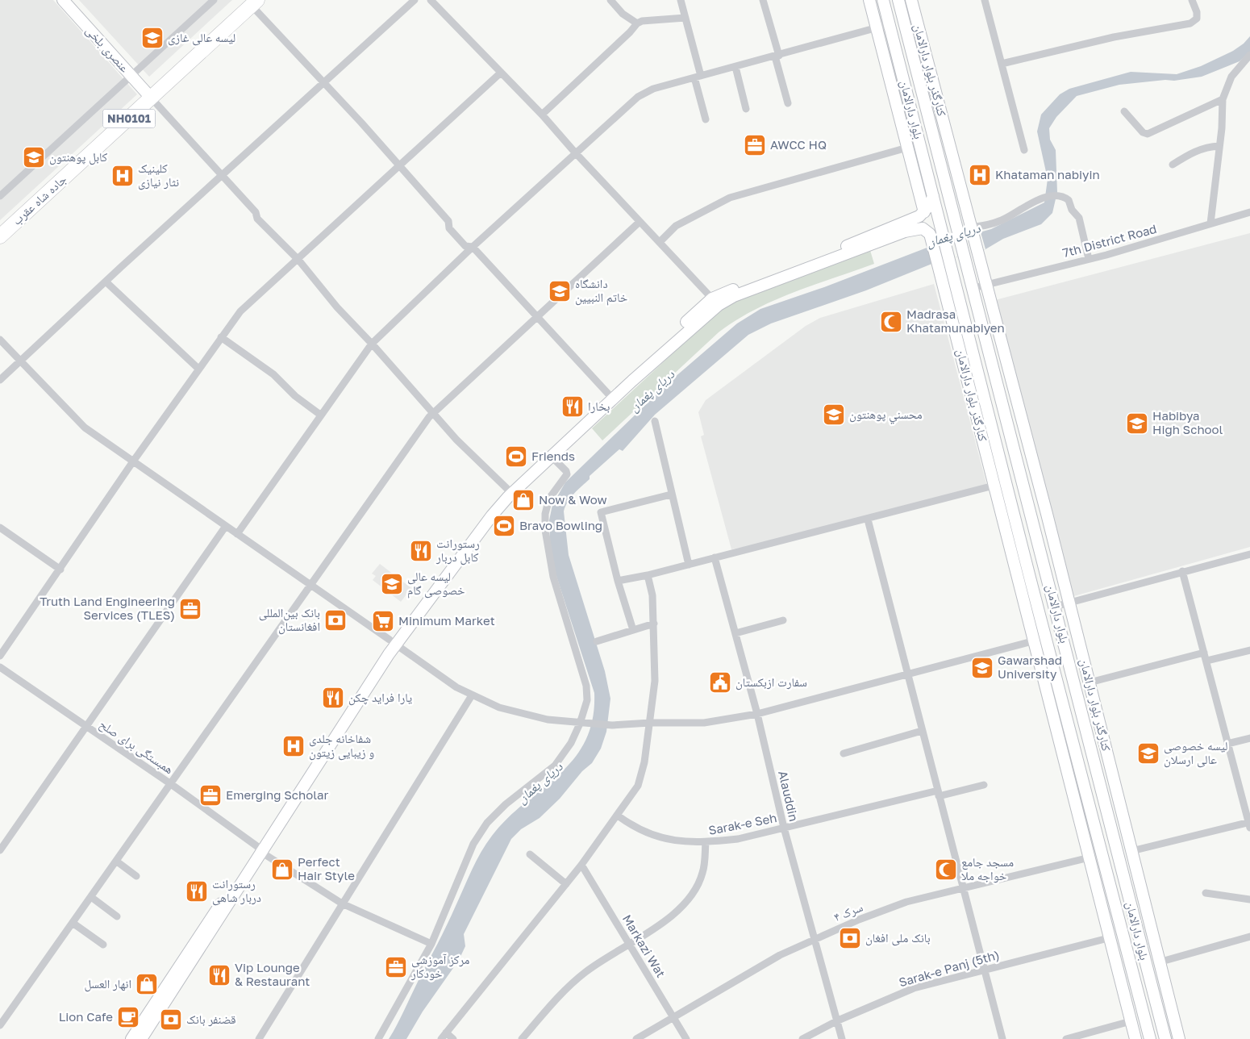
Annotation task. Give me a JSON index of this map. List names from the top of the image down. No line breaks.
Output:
{"streets":{"highway":["NH0101","جاده شاه عقرب"],"main road":["عنصری بلخی","کنارگذر بلوار دارالامان","بلوار دارالامان"],"street":["7th District Road","همبستگی برای صلح","Alauddin","Sarak-e Seh","سرک ۴","Markazi Wat","Sarak-e Panj (5th)"]},"crossings":[["عنصری بلخی","جاده شاه عقرب"],["کنارگذر بلوار دارالامان","بلوار دارالامان"],["کنارگذر بلوار دارالامان","7th District Road"],["کنارگذر بلوار دارالامان","سرک ۴"],["کنارگذر بلوار دارالامان","Sarak-e Panj (5th)"],["بلوار دارالامان","7th District Road"],["Alauddin","Sarak-e Seh"],["Alauddin","سرک ۴"],["Alauddin","Sarak-e Panj (5th)"],["Sarak-e Seh","Markazi Wat"],["سرک ۴","Markazi Wat"]],"water":["دریای پغمان"],"places":{"school or university":["لیسه عالی غازی","کابل پوهنتون","دانشگاه خاتم النبیین","محسني پوهنتون","Habibya High School","لیسه عالی خصوصی گام","Gawarshad University","لیسه خصوصی عالی ارسلان"],"office":["AWCC HQ","Truth Land Engineering Services (TLES)","Emerging Scholar","مرکز آموزشی خودکار"],"hospital":["Khataman nabiyin","کلینیک نثار نیازی","شفاخانه جلدی و زیبایی زیتون"],"mosque":["Madrasa Khatamunabiyen","مسجد جامع خواجه ملا"],"restaurant":["بخارا","رستورانت کابل دربار","یارا فراید چکن","رستورانت دربار شاهی","Vip Lounge & Restaurant"],"sports":["Friends","Bravo Bowling"],"shop":["Now & Wow","Perfect Hair Style","انهار العسل"],"bank":["بانک بین‌المللی افغانستان","بانک ملی افغان","قضنفر بانک"],"supermarket":["Minimum Market"],"public building":["سفارت ازبکستان"],"cafe":["Lion Cafe"]}}
